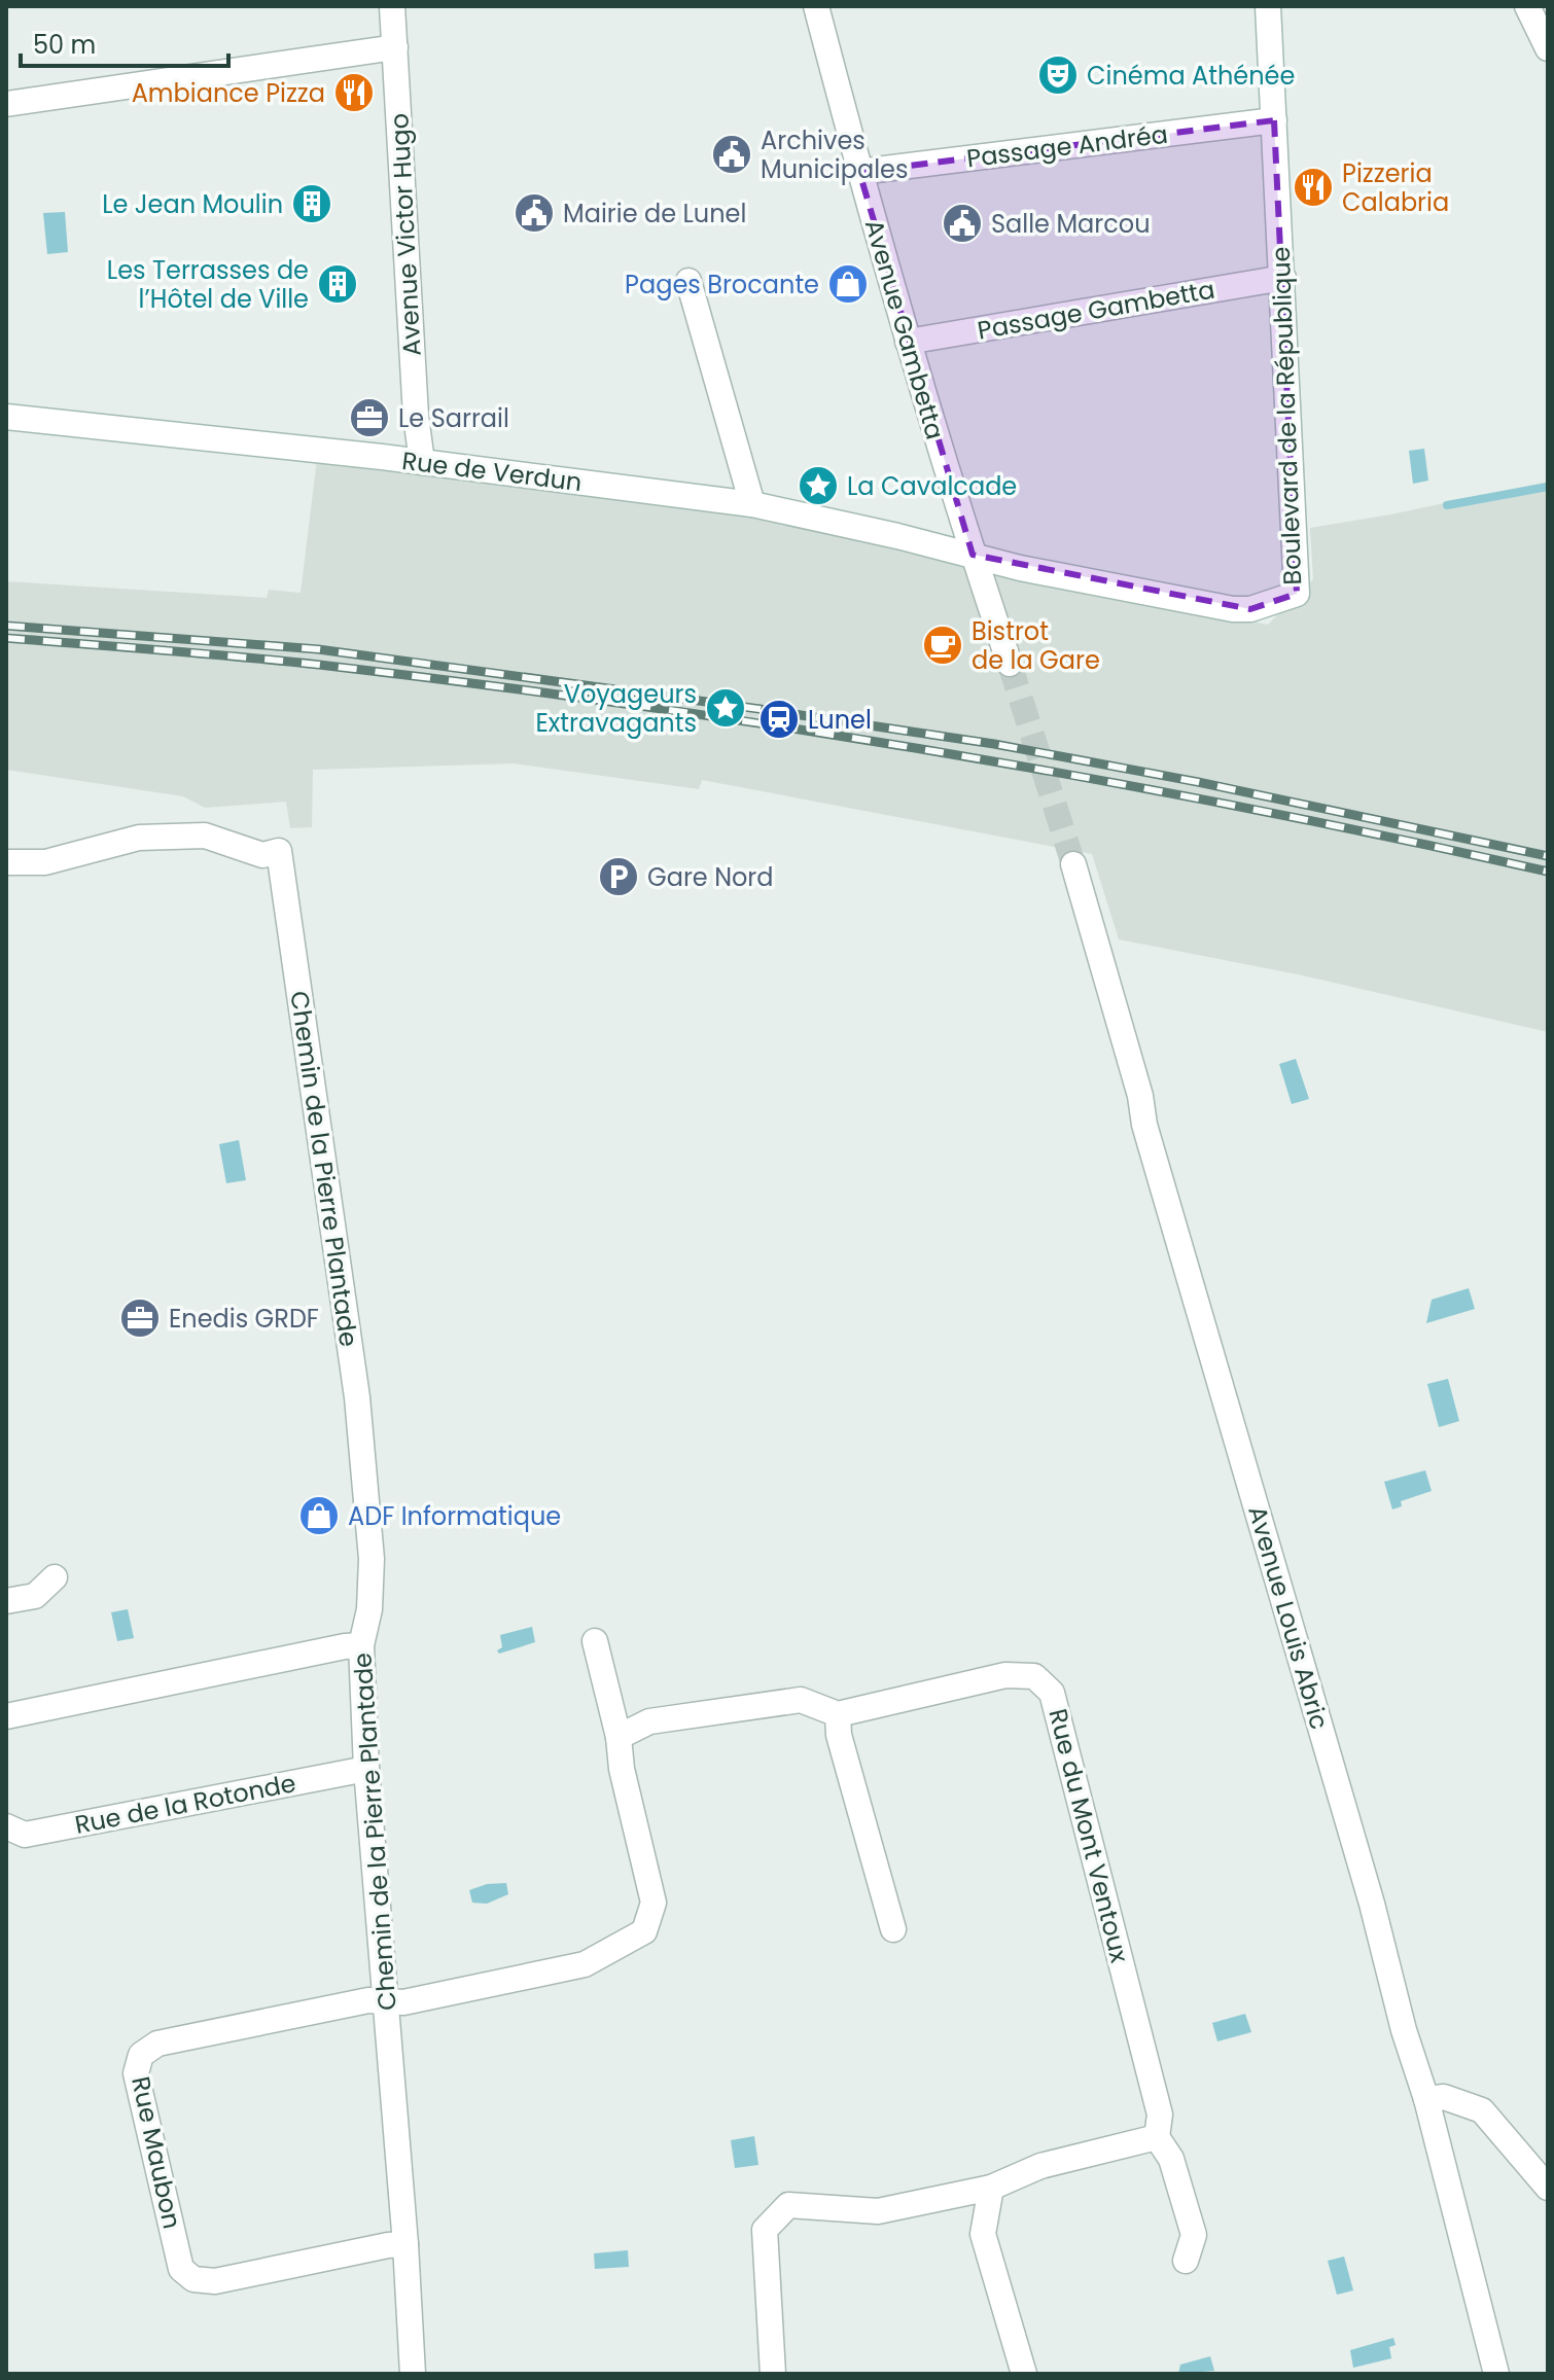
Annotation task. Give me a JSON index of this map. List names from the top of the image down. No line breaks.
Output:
{"streets":{"street":["Passage Andréa","Avenue Victor Hugo","Passage Gambetta","Avenue Gambetta","Boulevard de la République","Rue de Verdun","Chemin de la Pierre Plantade","Avenue Louis Abric","Rue de la Rotonde","Rue du Mont Ventoux","Rue Maubon"]},"crossings":[["Passage Andréa","Avenue Gambetta"],["Passage Andréa","Boulevard de la République"],["Avenue Victor Hugo","Rue de Verdun"],["Passage Gambetta","Avenue Gambetta"],["Passage Gambetta","Boulevard de la République"],["Avenue Gambetta","Boulevard de la République"],["Avenue Gambetta","Rue de Verdun"],["Boulevard de la République","Rue de Verdun"],["Chemin de la Pierre Plantade","Rue de la Rotonde"],["Chemin de la Pierre Plantade","Rue Maubon"]],"places":{"theatre":["Cinéma Athénée"],"restaurant":["Ambiance Pizza","Pizzeria Calabria"],"public building":["Archives Municipales","Mairie de Lunel","Salle Marcou"],"building":["Le Jean Moulin","Les Terrasses de l’Hôtel de Ville"],"shop":["Pages Brocante","ADF Informatique"],"office":["Le Sarrail","Enedis GRDF"],"place":["La Cavalcade","Voyageurs Extravagants"],"cafe":["Bistrot de la Gare"],"station":["Lunel"],"parking":["Gare Nord"]},"scale_bar":"50 m"}
